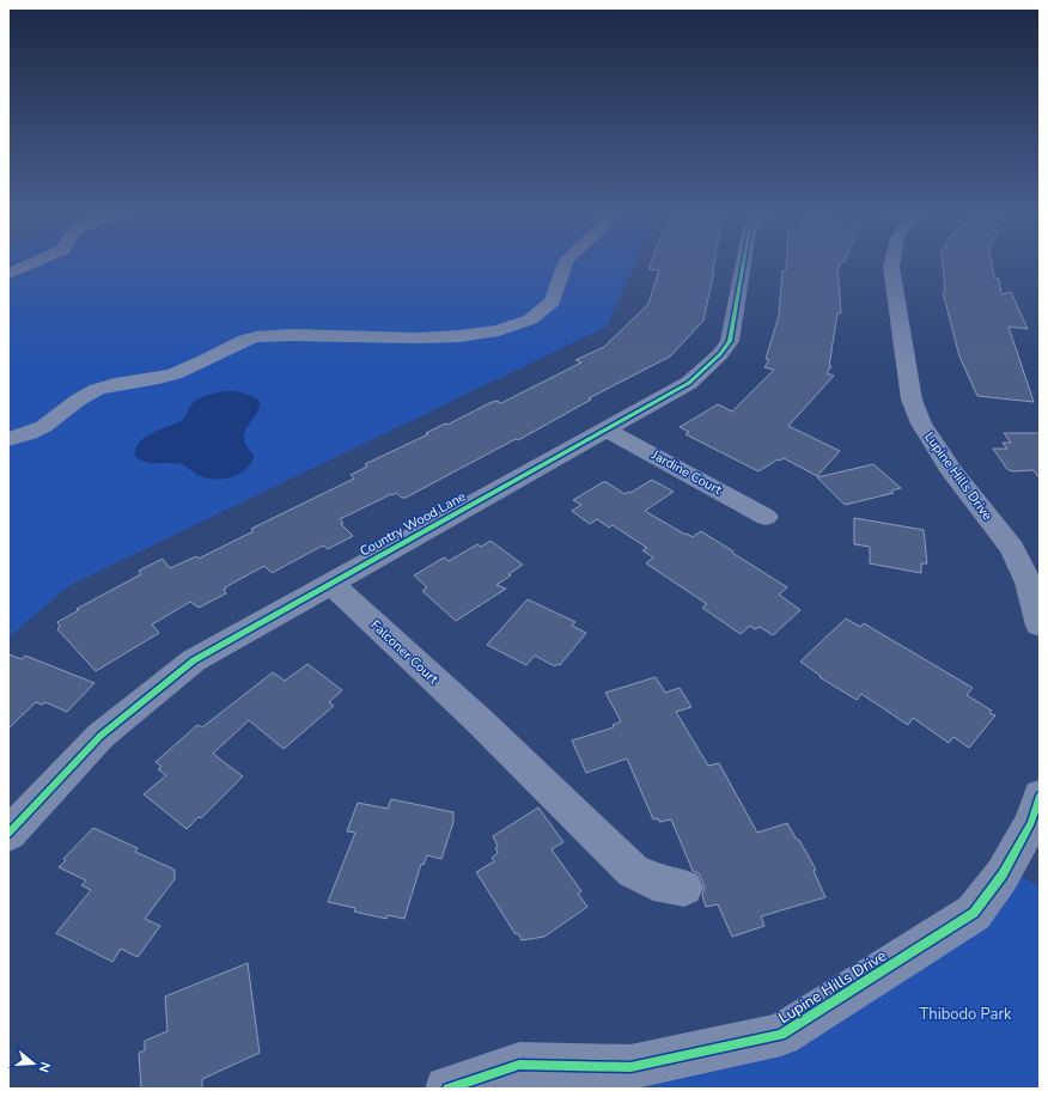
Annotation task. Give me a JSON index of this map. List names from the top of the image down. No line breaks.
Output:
{"streets":{"street":["Jardine Court","Lupine Hills Drive","Country Wood Lane","Falconer Court"]},"crossings":[["Jardine Court","Country Wood Lane"],["Country Wood Lane","Falconer Court"]],"parks":["Thibodo Park"],"north":"right"}
